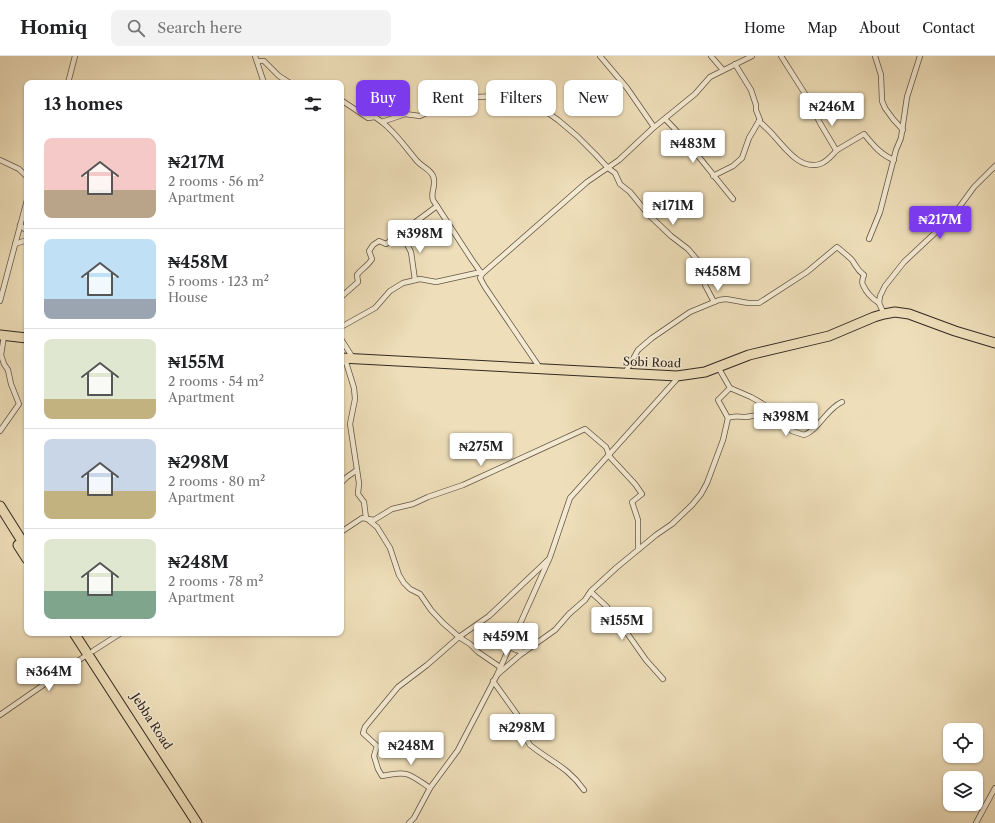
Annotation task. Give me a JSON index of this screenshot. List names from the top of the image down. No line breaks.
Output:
{"streets":{"highway":["Sobi Road","Jebba Road"]},"page":{"header":"Homiq","search":"Search here","nav":["Home","Map","About","Contact"],"chip":["Buy","Rent","Filters","New"],"heading":"13 homes","price":["₦246M","₦483M","₦171M","₦217M","₦398M","₦458M","₦398M","₦275M","₦155M","₦459M","₦364M","₦298M","₦248M"],"list":[{"name":"₦217M","note":"2 rooms · 56 m² · Apartment"},{"name":"₦458M","note":"5 rooms · 123 m² · House"},{"name":"₦155M","note":"2 rooms · 54 m² · Apartment"},{"name":"₦298M","note":"2 rooms · 80 m² · Apartment"},{"name":"₦248M","note":"2 rooms · 78 m² · Apartment"}]}}
